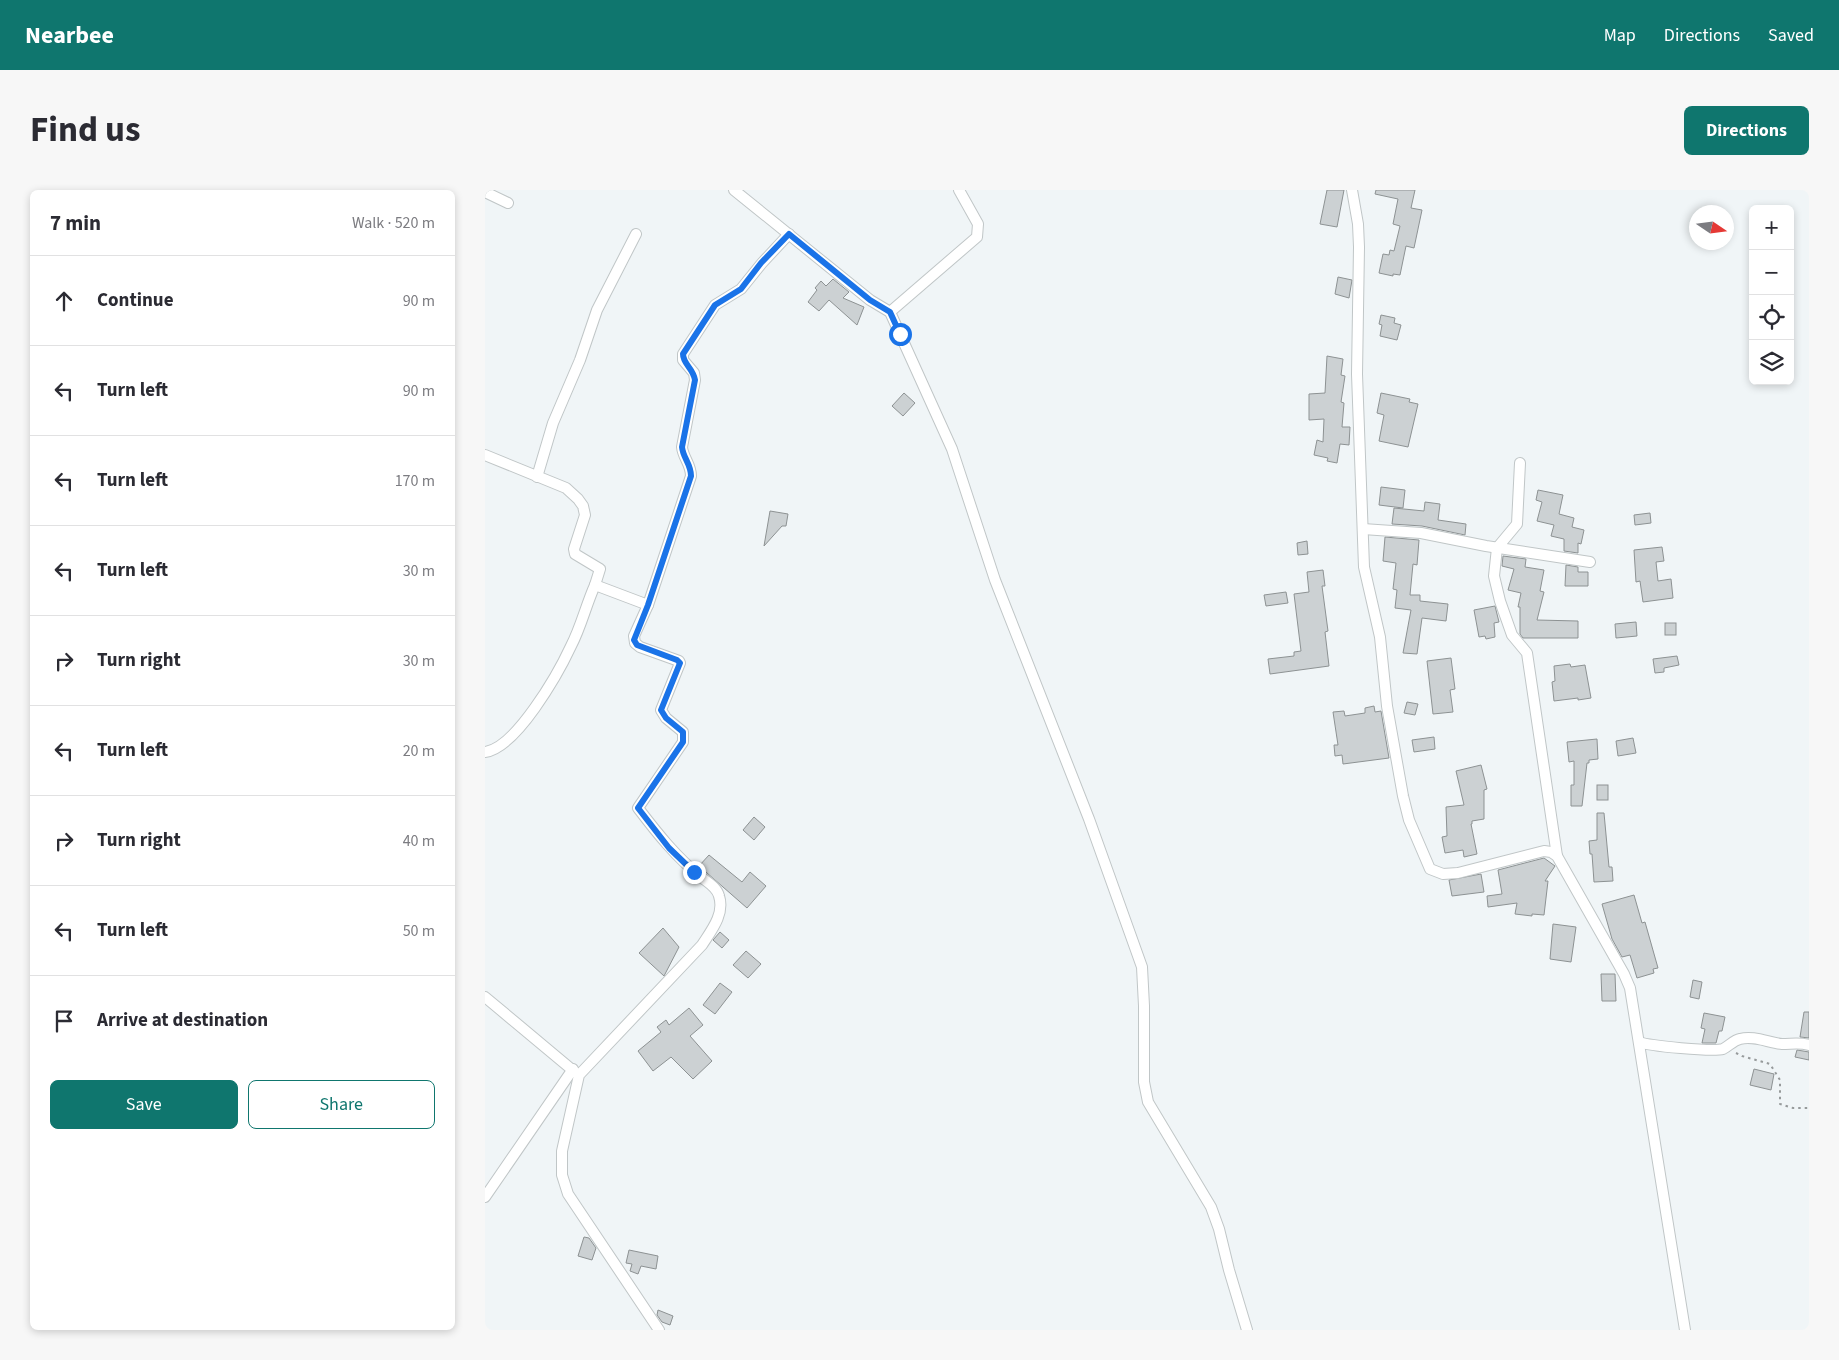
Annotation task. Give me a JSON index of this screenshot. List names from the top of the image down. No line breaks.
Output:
{"north":"right","page":{"header":"Nearbee","nav":["Map","Directions","Saved"],"title":"Find us","buttons":["Directions",["Save","Share"]],"heading":["7 min","Walk · 520 m"],"map_buttons":["+","−"],"list":[["Continue","90 m"],["Turn left","90 m"],["Turn left","170 m"],["Turn left","30 m"],["Turn right","30 m"],["Turn left","20 m"],["Turn right","40 m"],["Turn left","50 m"],"Arrive at destination"]}}
